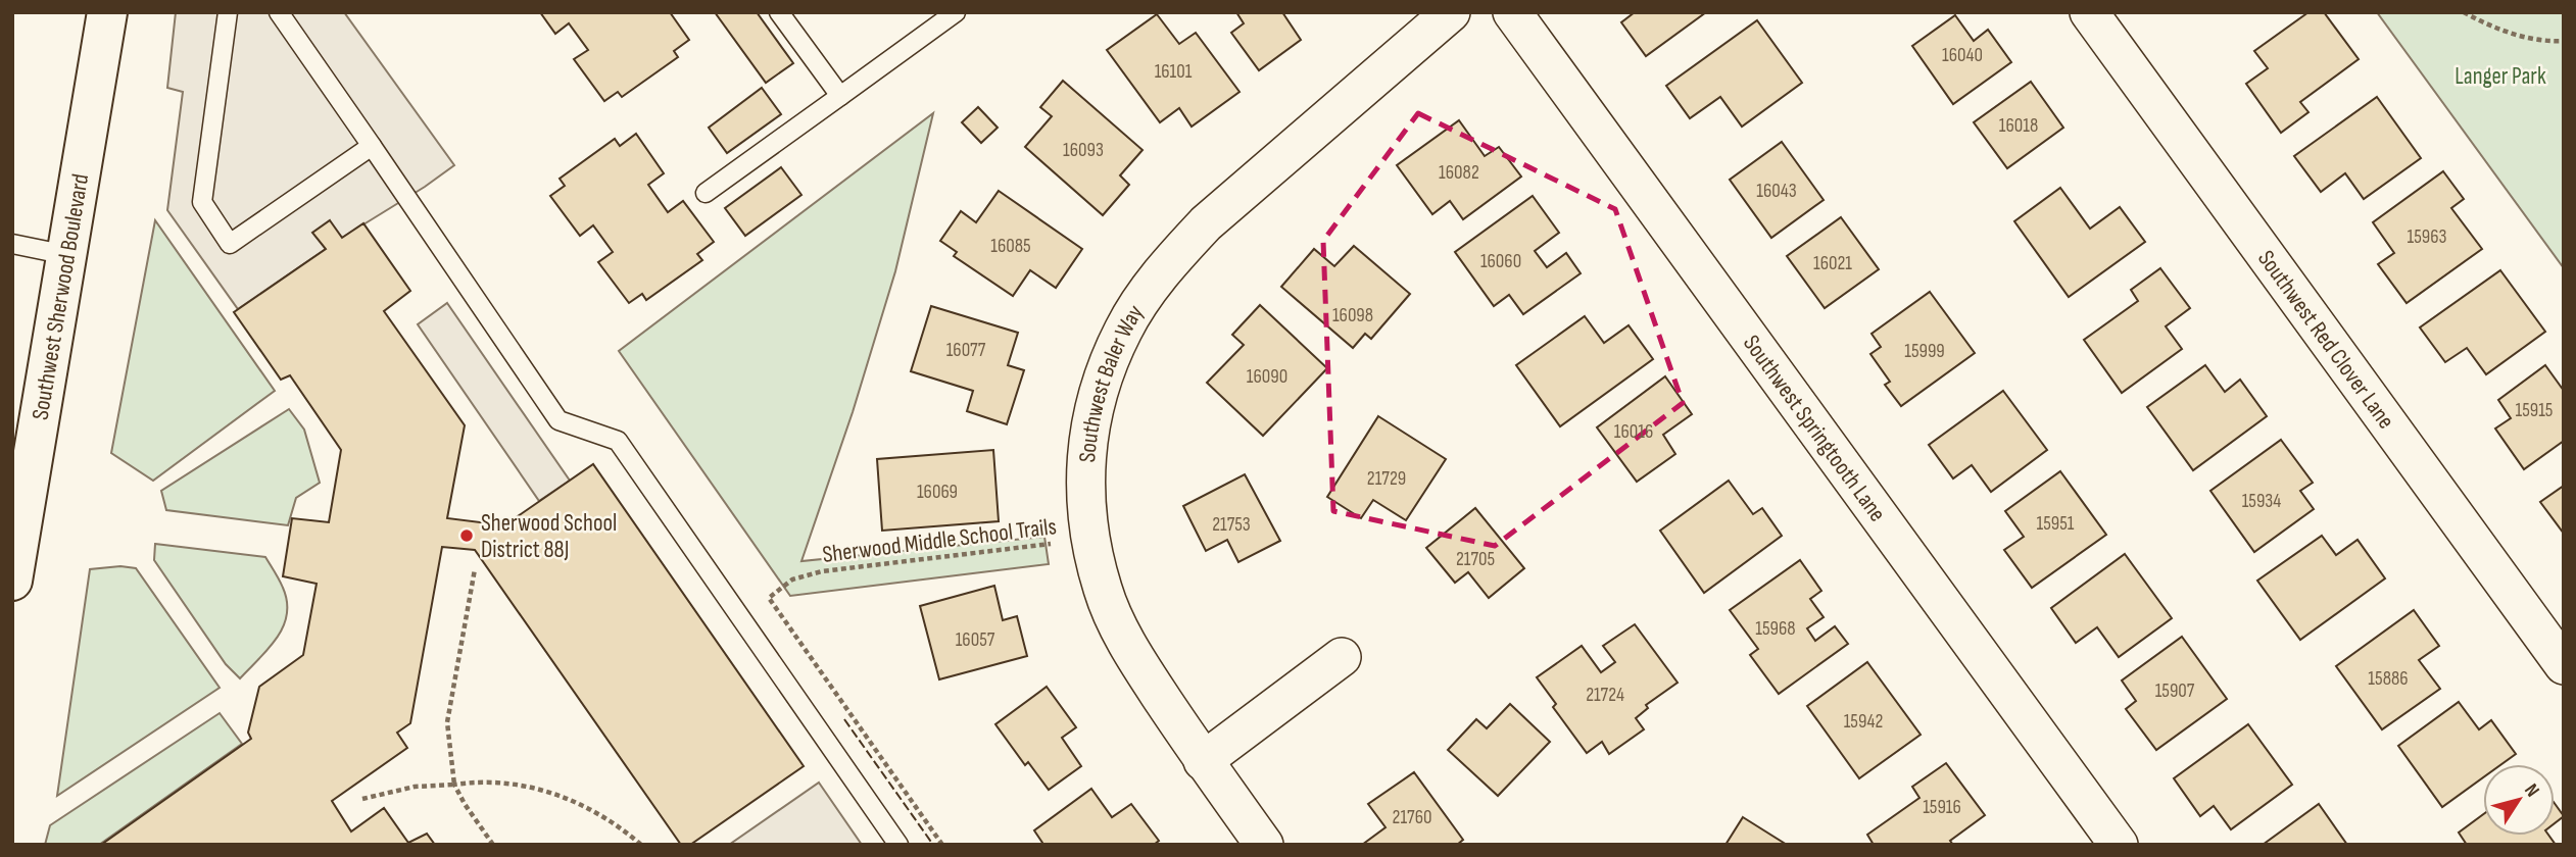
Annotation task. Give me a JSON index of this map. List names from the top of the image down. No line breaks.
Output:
{"streets":{"main road":["Southwest Sherwood Boulevard"],"street":["Southwest Red Clover Lane","Southwest Baler Way","Southwest Springtooth Lane"],"path":["Sherwood Middle School Trails"]},"crossings":[["Southwest Baler Way","Sherwood Middle School Trails"]],"parks":["Langer Park"],"places":["Sherwood School District 88J"],"house_numbers":["16040","16101","16018","16093","16082","16043","15963","16085","16060","16021","16098","16077","15999","16090","15915","16016","21729","16069","15934","15951","21753","21705","15968","16057","15886","15907","21724","15942","15916","21760"],"north":"top right"}
